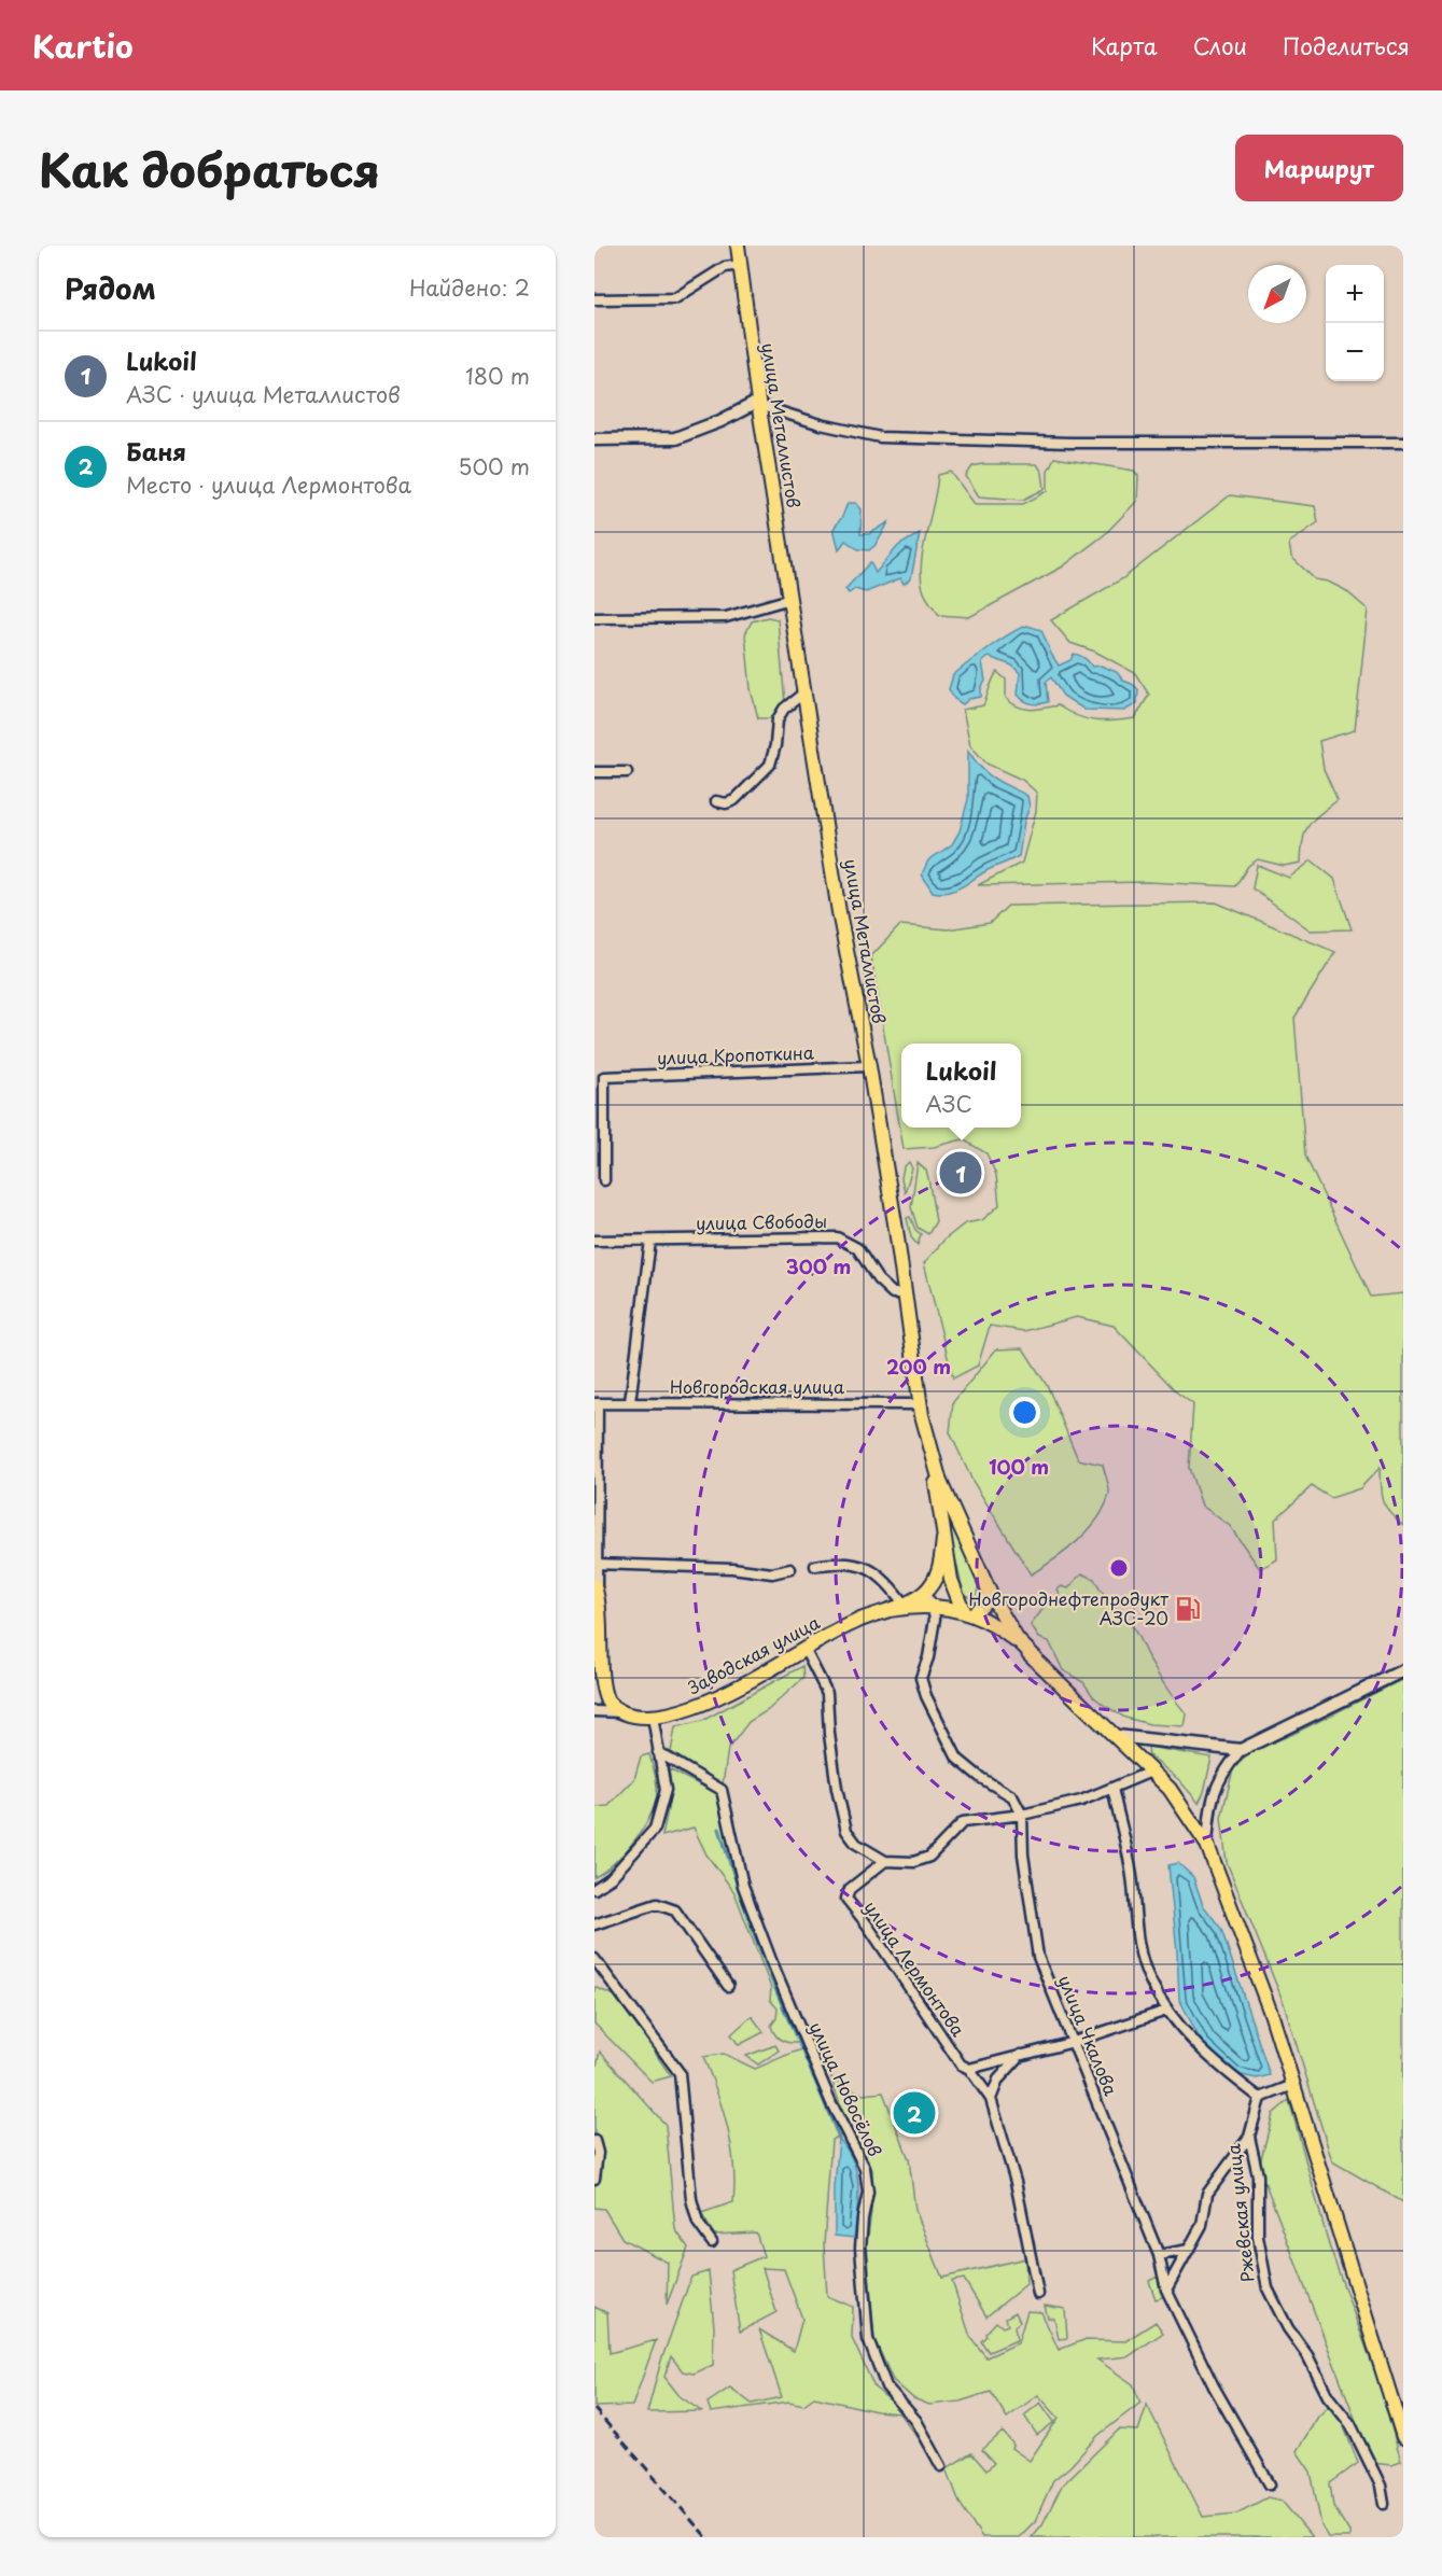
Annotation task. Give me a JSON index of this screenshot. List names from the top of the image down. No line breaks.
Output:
{"streets":{"main road":["улица Металлистов","Заводская улица"],"street":["улица Кропоткина","улица Свободы","Новгородская улица","улица Лермонтова","улица Чкалова","улица Новосёлов","Ржевская улица"]},"crossings":[["улица Металлистов","улица Кропоткина"],["улица Металлистов","улица Свободы"],["улица Металлистов","Новгородская улица"]],"places":{"fuel station":["Новгороднефтепродукт АЗС-20"]},"north":"bottom left","page":{"header":"Kartio","nav":["Карта","Слои","Поделиться"],"title":"Как добраться","buttons":"Маршрут","heading":["Рядом","Найдено: 2"],"map_buttons":["+","−"],"list":[{"mark":"1","name":"Lukoil","note":"АЗС · улица Металлистов","value":"180 m"},{"mark":"2","name":"Баня","note":"Место · улица Лермонтова","value":"500 m"}],"popup":["Lukoil","АЗС"],"pins":["1","2"]},"rings":["300 m","200 m","100 m"]}
